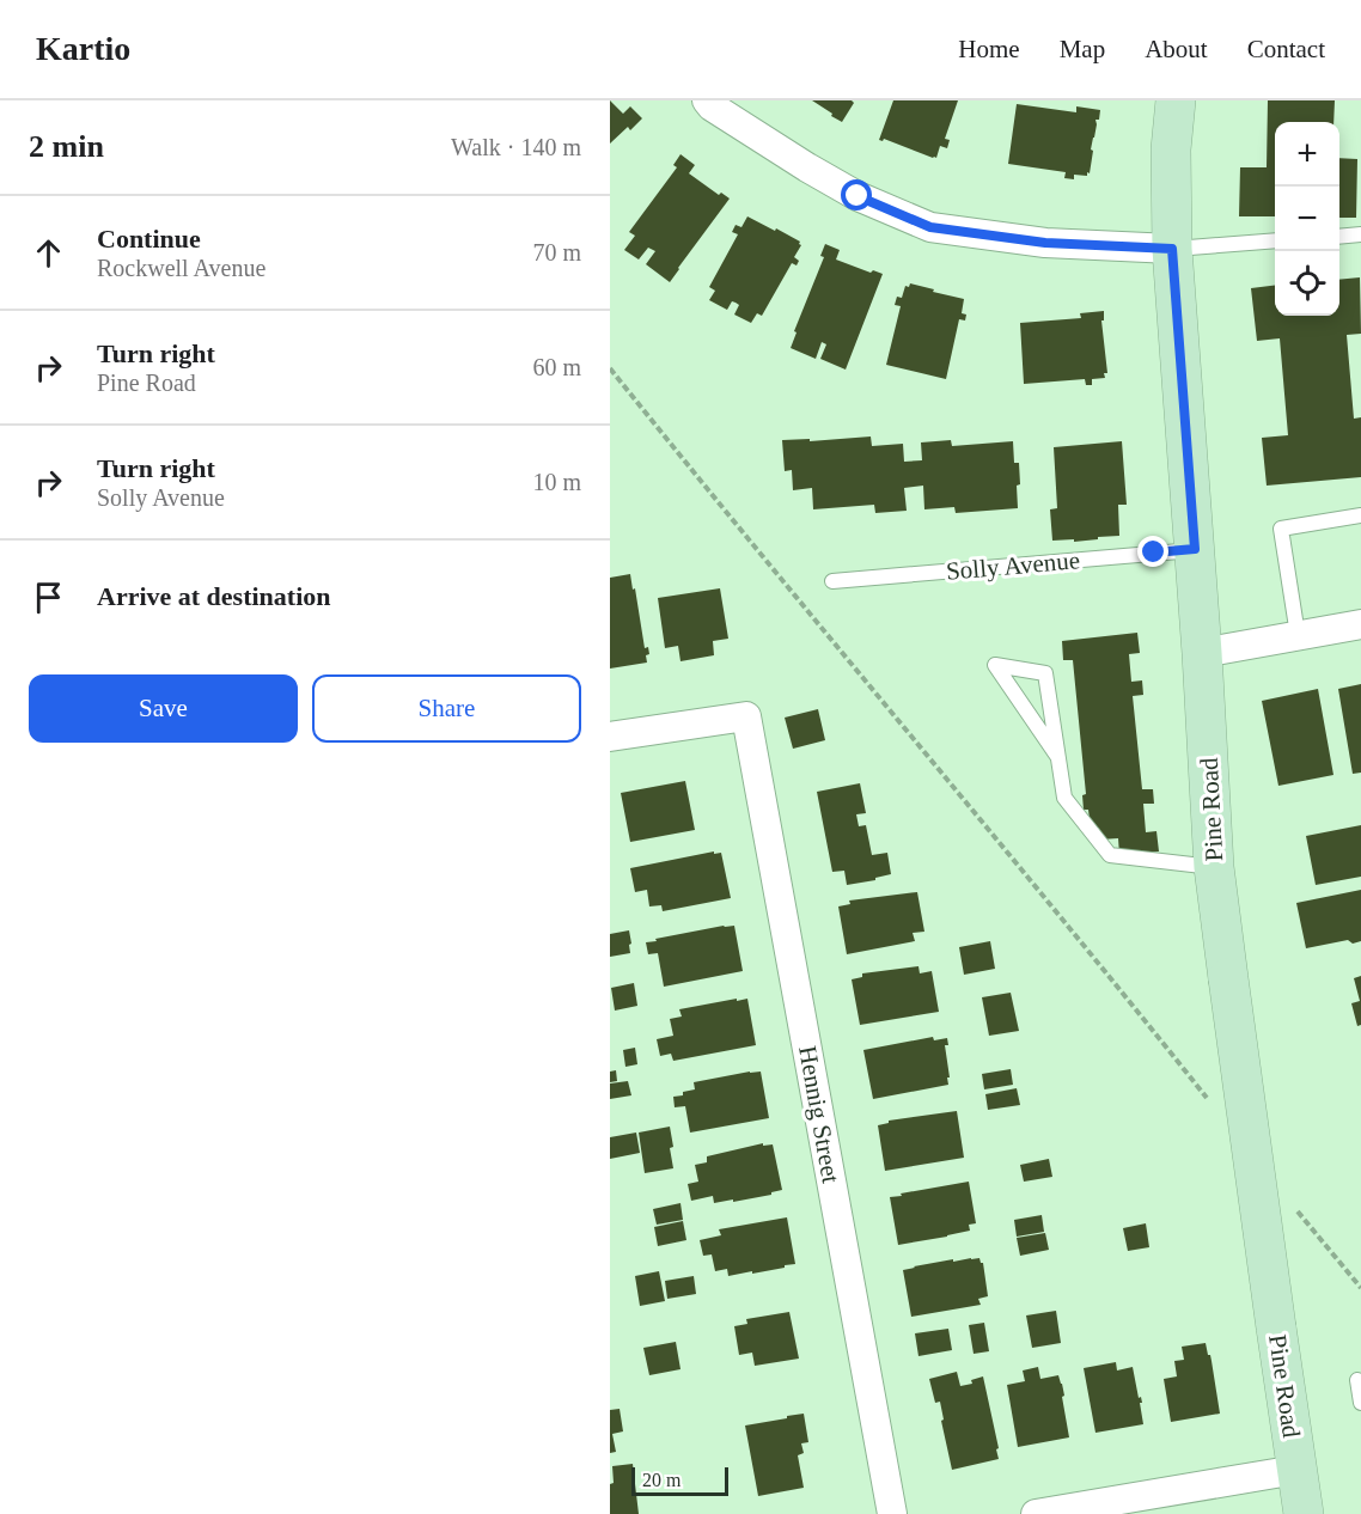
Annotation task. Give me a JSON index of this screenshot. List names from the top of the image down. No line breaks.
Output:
{"streets":{"street":["Pine Road","Hennig Street"],"lane":["Solly Avenue"]},"crossings":[["Solly Avenue","Pine Road"]],"scale_bar":"20 m","page":{"header":"Kartio","nav":["Home","Map","About","Contact"],"heading":["2 min","Walk · 140 m"],"map_buttons":["+","−"],"list":[["Continue","Rockwell Avenue","70 m"],["Turn right","Pine Road","60 m"],["Turn right","Solly Avenue","10 m"],"Arrive at destination"],"buttons":["Save","Share"],"scale":"20 m"}}
